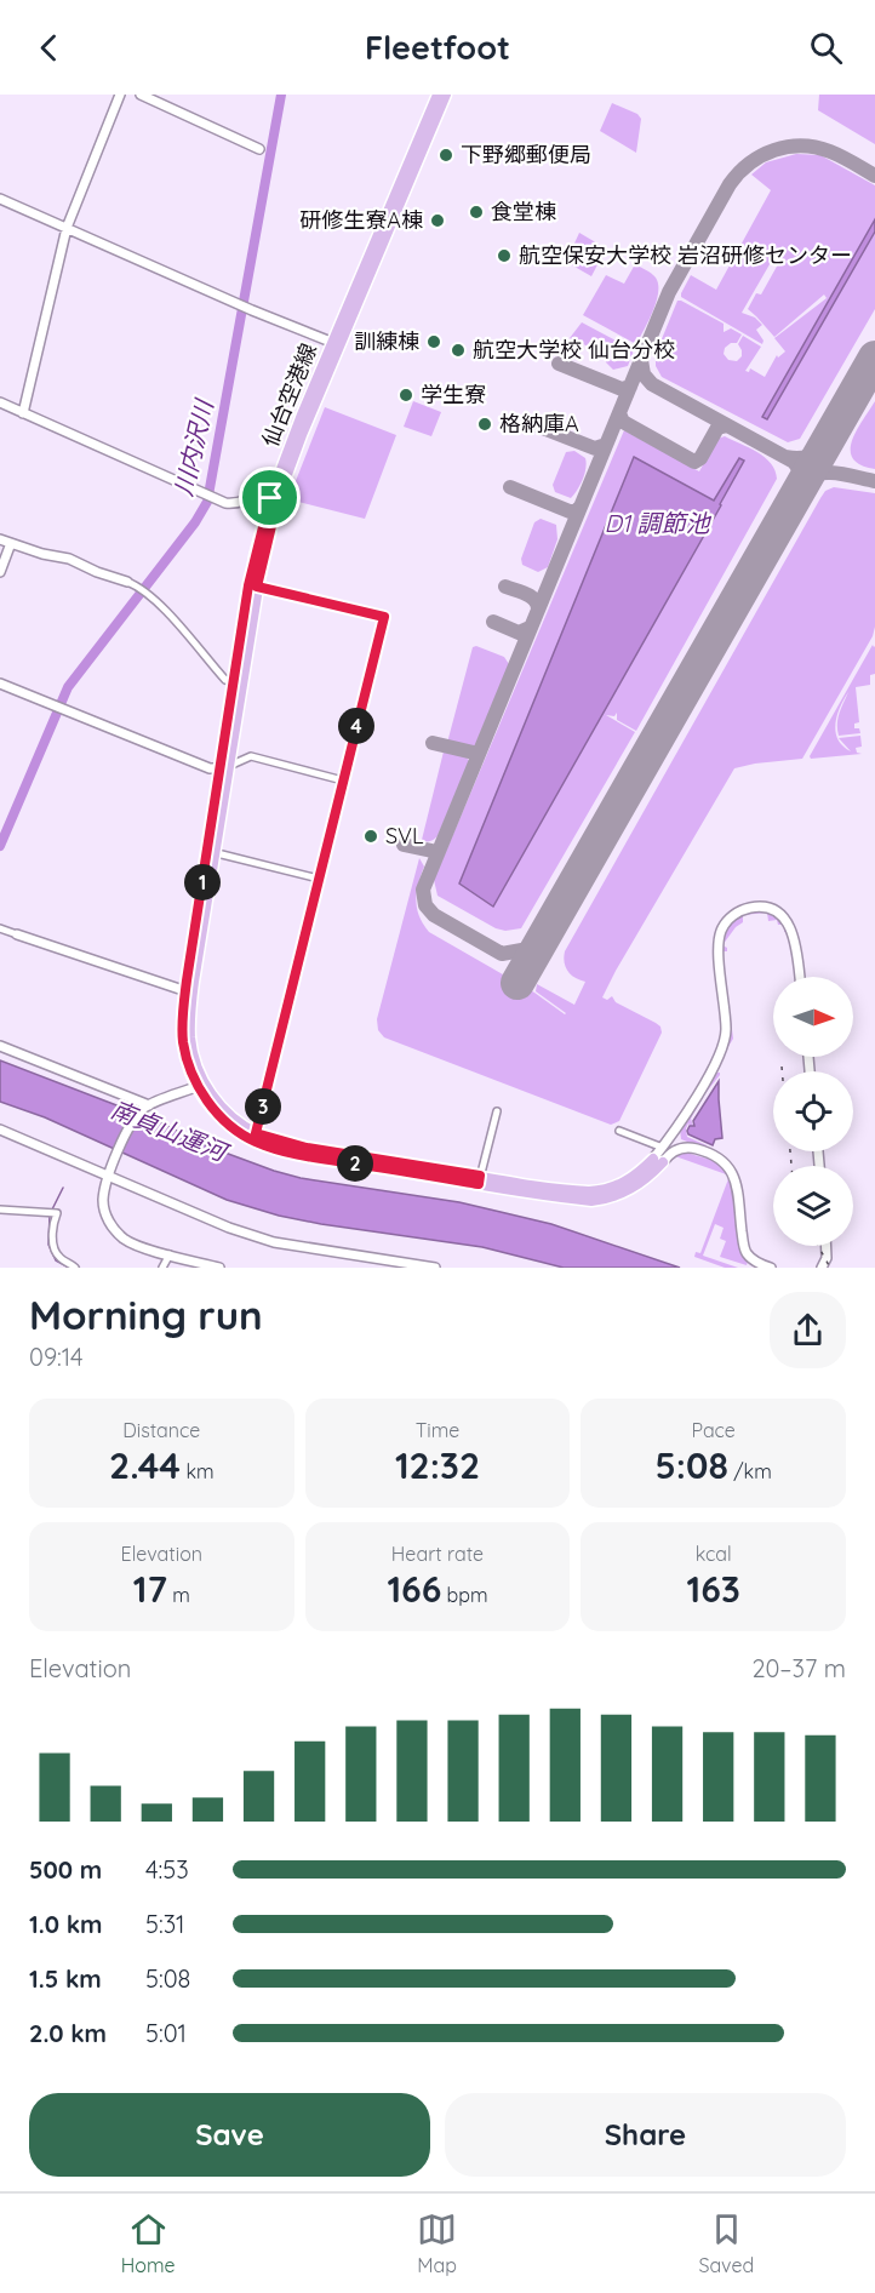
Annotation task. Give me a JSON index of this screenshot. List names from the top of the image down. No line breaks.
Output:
{"streets":{"main road":["仙台空港線"]},"water":["川内沢川","D1 調節池","南貞山運河"],"places":["下野郷郵便局","食堂棟","研修生寮A棟","航空保安大学校 岩沼研修センター","訓練棟","航空大学校 仙台分校","学生寮","格納庫A","SVL"],"north":"right","page":{"header":"Fleetfoot","pins":["4","1","3","2"],"heading":["Morning run","09:14"],"stats":[["Distance","2.44 km"],["Time","12:32"],["Pace","5:08 /km"],["Elevation","17 m"],["Heart rate","166 bpm"],["kcal","163"]],"chart":["Elevation","20–37 m"],"list":[{"name":"500 m","note":"4:53"},{"name":"1.0 km","note":"5:31"},{"name":"1.5 km","note":"5:08"},{"name":"2.0 km","note":"5:01"}],"buttons":["Save","Share"],"tabs":["Home","Map","Saved"]}}
